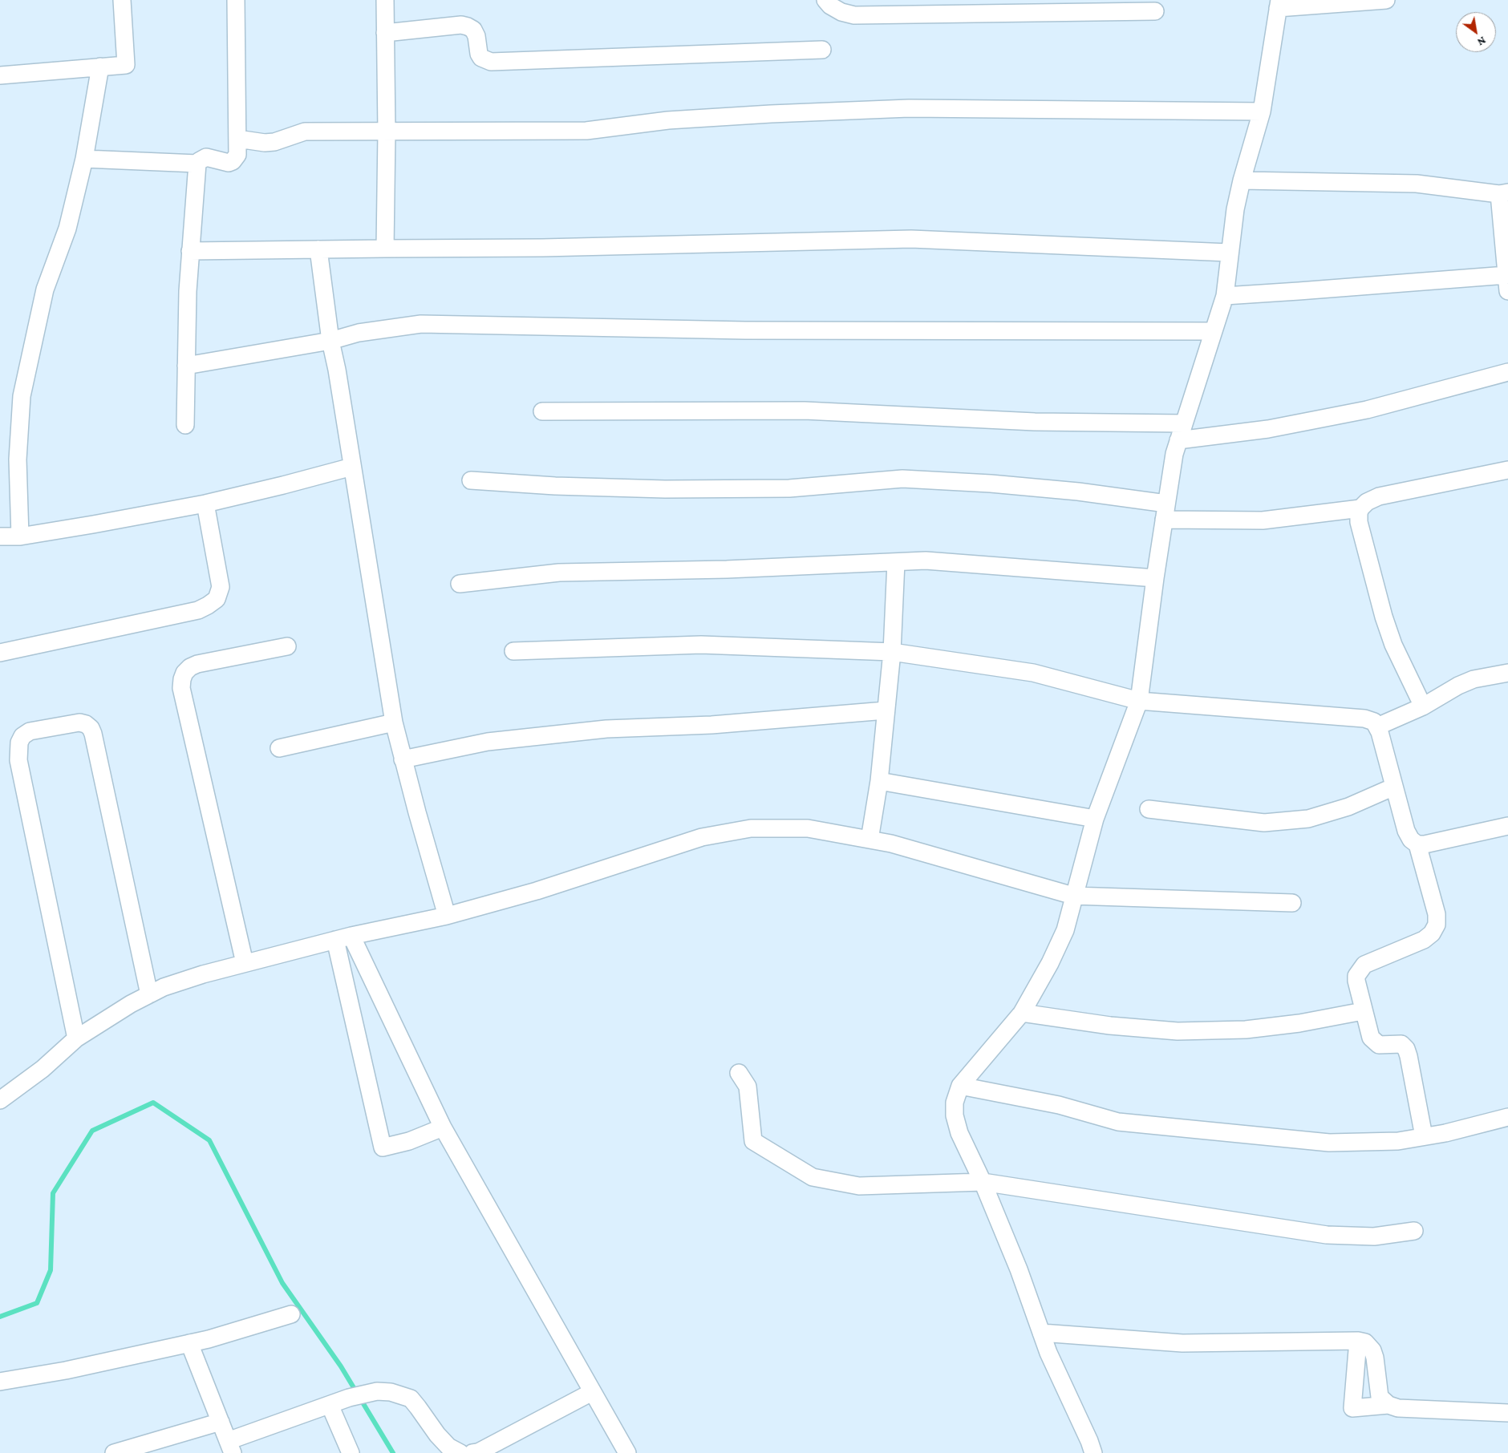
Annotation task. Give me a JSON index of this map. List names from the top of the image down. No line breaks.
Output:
{"north":"bottom right"}
